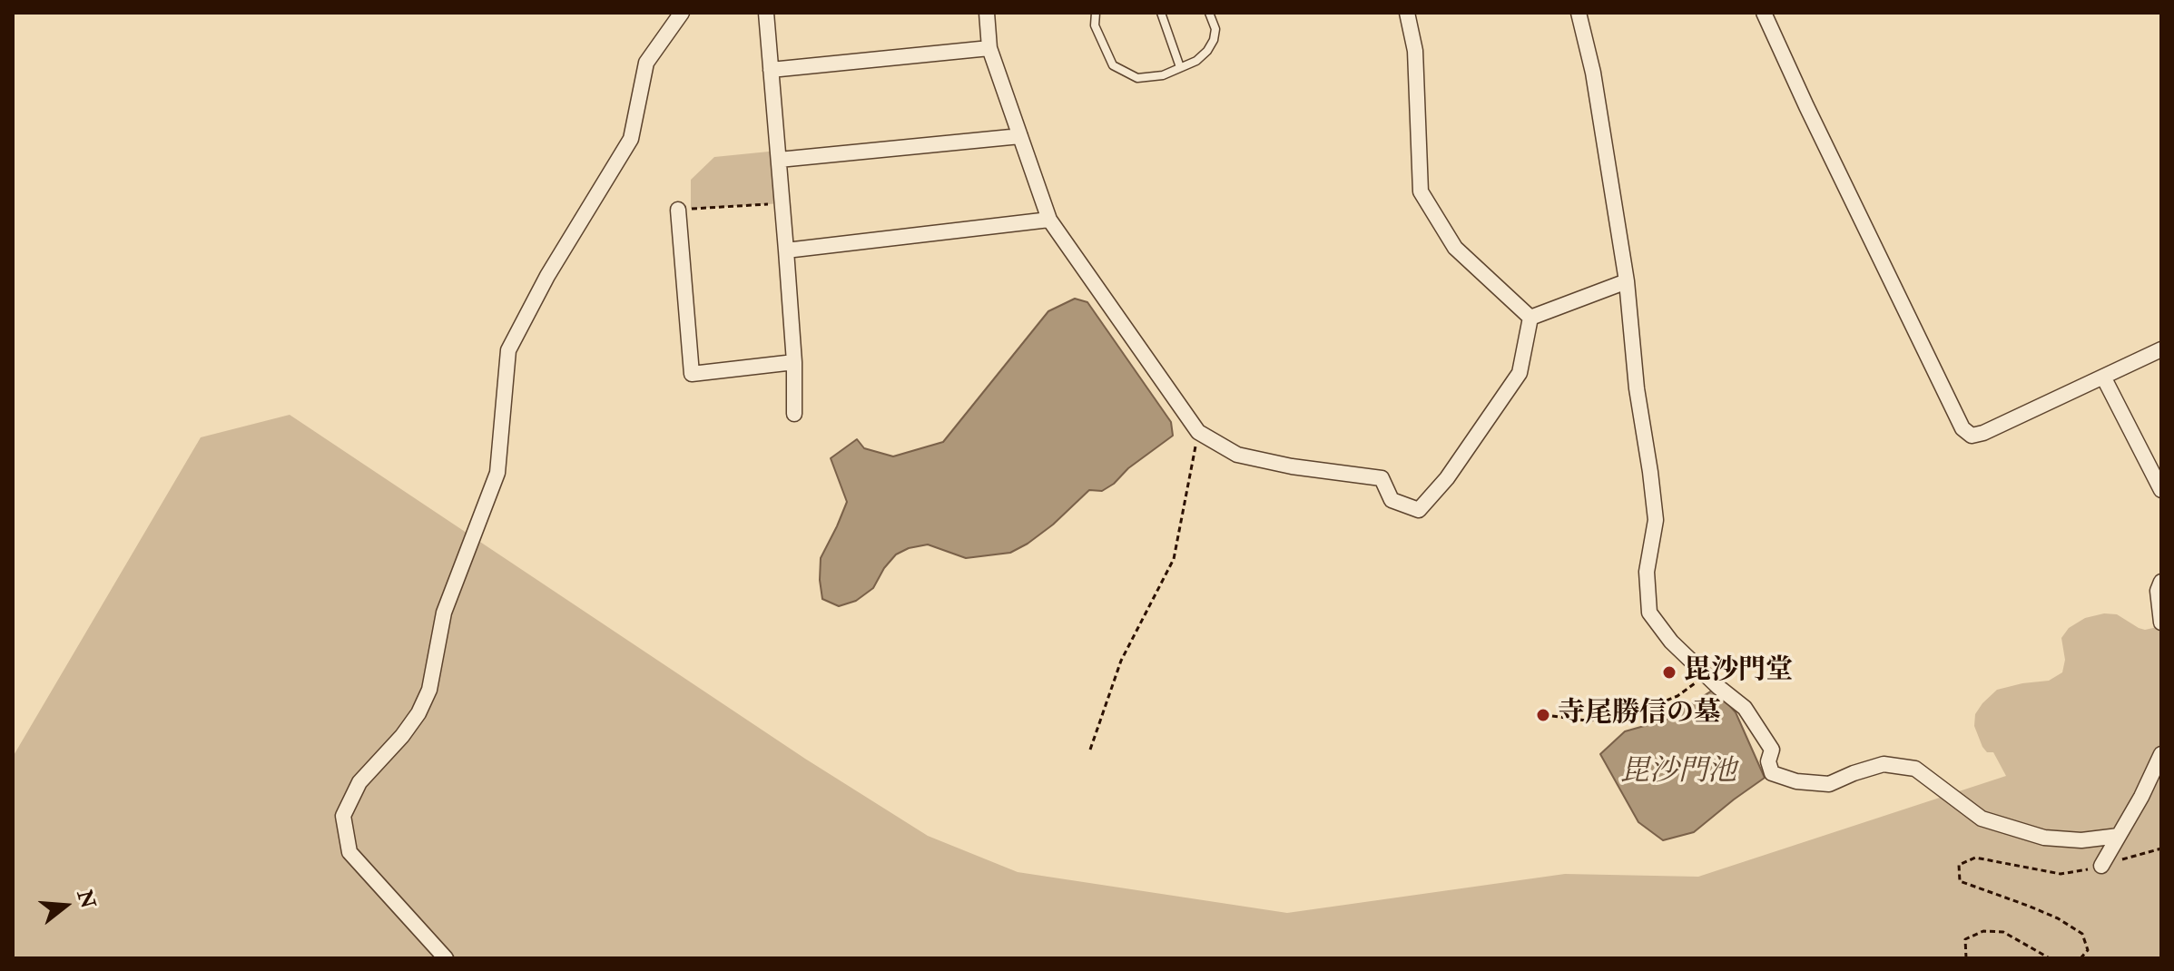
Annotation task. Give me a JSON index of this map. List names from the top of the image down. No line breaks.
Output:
{"water":["毘沙門池"],"places":["毘沙門堂","寺尾勝信の墓"],"north":"right"}
